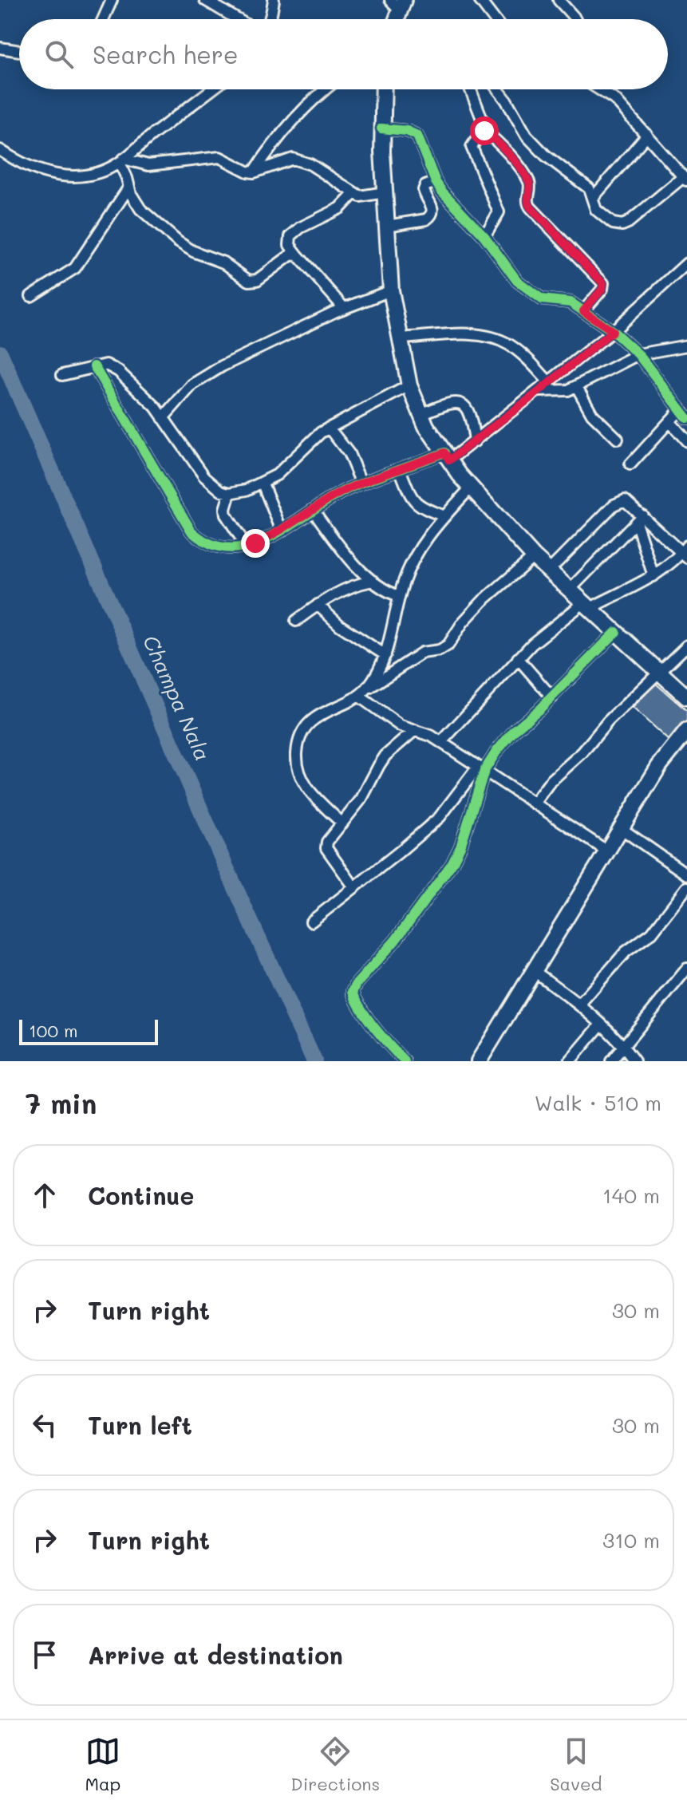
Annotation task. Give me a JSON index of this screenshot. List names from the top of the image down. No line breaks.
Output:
{"water":["Champa Nala"],"scale_bar":"100 m","page":{"search":"Search here","scale":"100 m","heading":["7 min","Walk · 510 m"],"list":[["Continue","140 m"],["Turn right","30 m"],["Turn left","30 m"],["Turn right","310 m"],"Arrive at destination"],"nav":["Map","Directions","Saved"]}}
